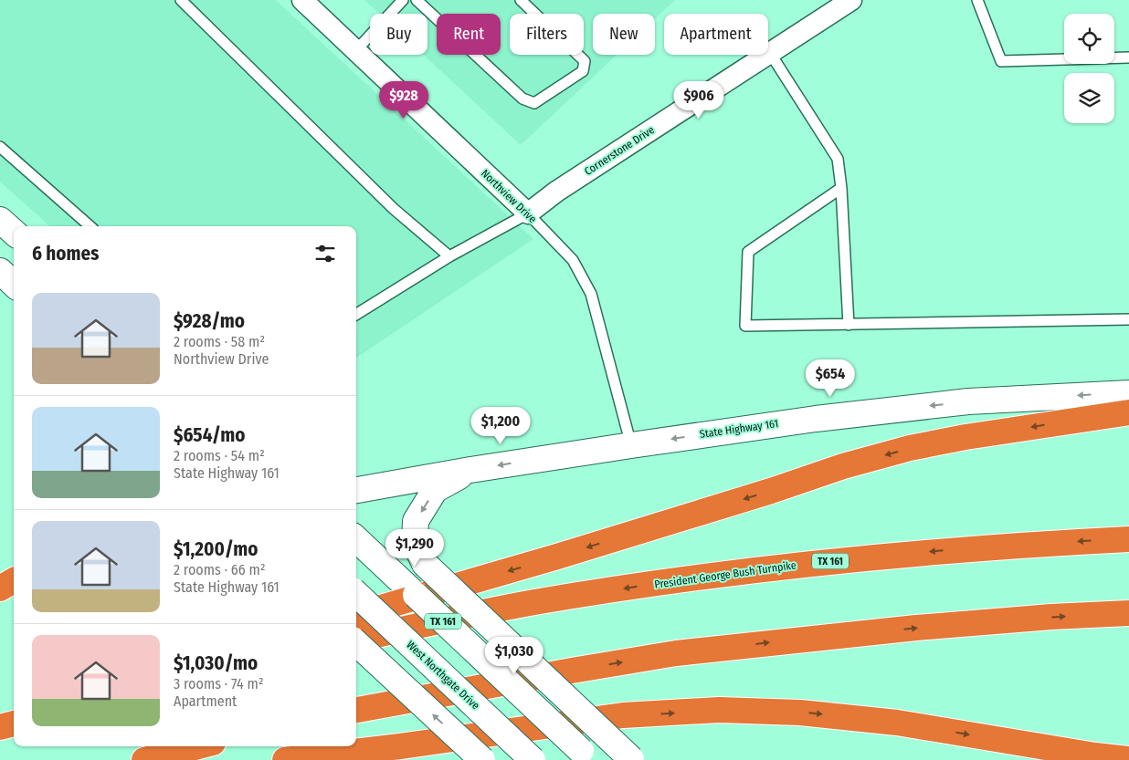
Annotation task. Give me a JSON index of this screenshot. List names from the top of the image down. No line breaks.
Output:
{"streets":{"highway":["TX 161","President George Bush Turnpike"],"main road":["State Highway 161","West Northgate Drive"],"street":["Cornerstone Drive","Northview Drive"]},"crossings":[["Cornerstone Drive","Northview Drive"],["Northview Drive","State Highway 161"]],"one_way":["State Highway 161"],"page":{"chip":["Buy","Rent","Filters","New","Apartment"],"price":["$928","$906","$654","$1,200","$1,290","$1,030"],"heading":"6 homes","list":[{"name":"$928/mo","note":"2 rooms · 58 m² · Northview Drive"},{"name":"$654/mo","note":"2 rooms · 54 m² · State Highway 161"},{"name":"$1,200/mo","note":"2 rooms · 66 m² · State Highway 161"},{"name":"$1,030/mo","note":"3 rooms · 74 m² · Apartment"}]}}
